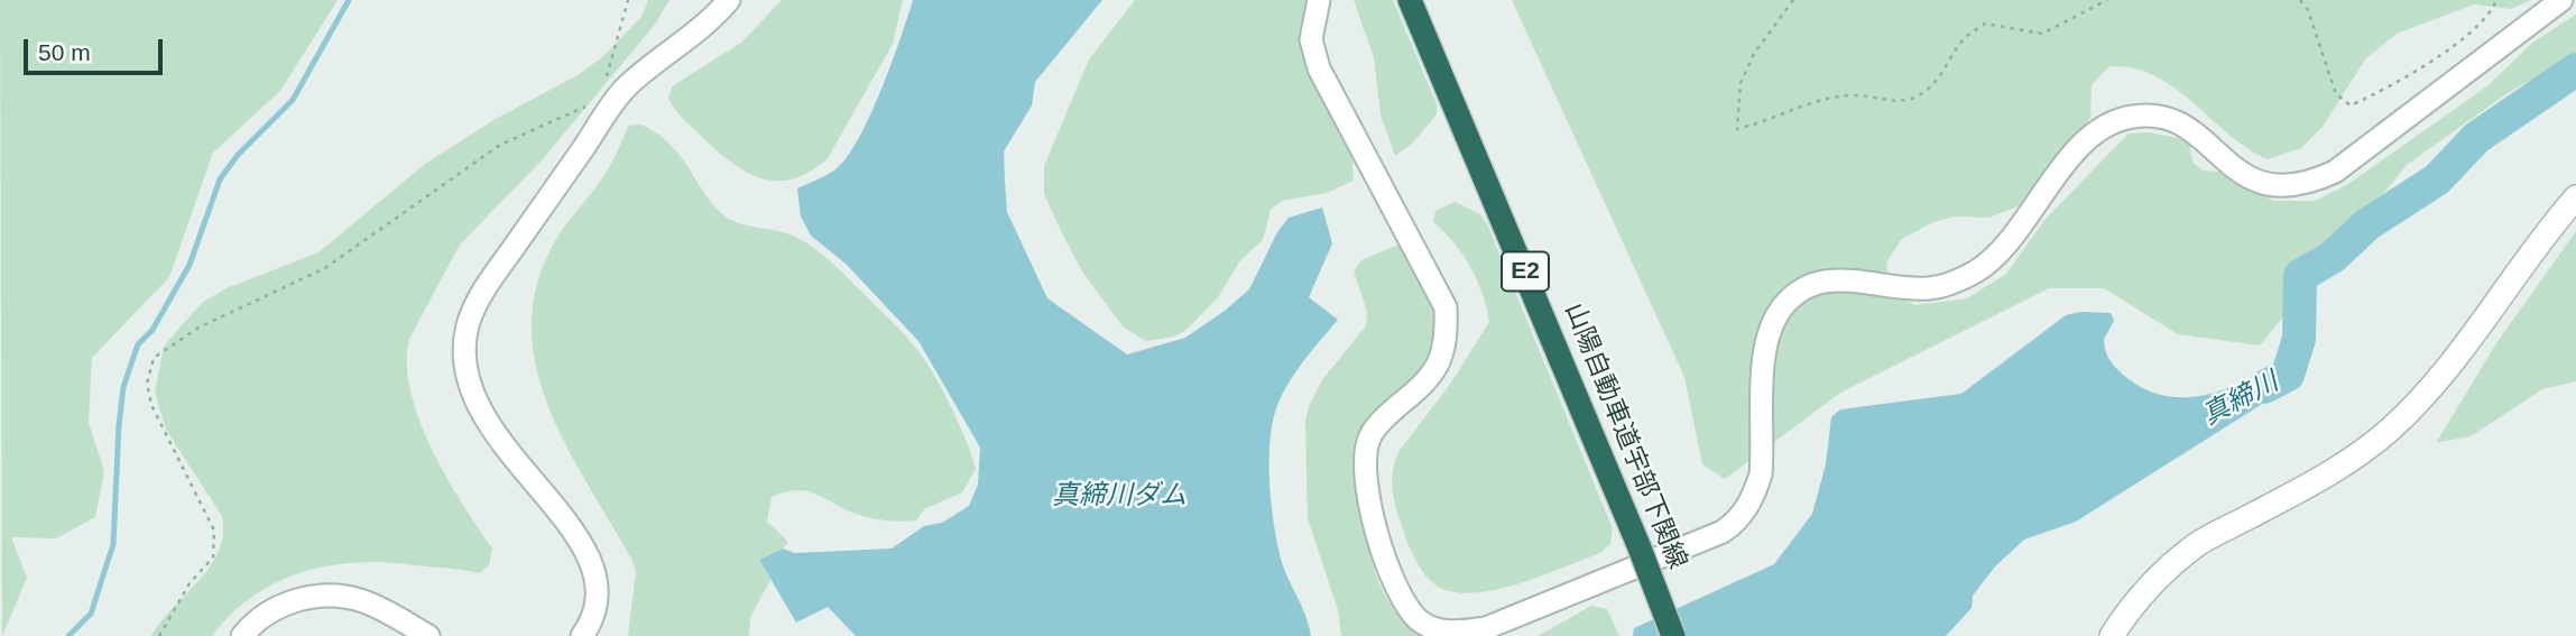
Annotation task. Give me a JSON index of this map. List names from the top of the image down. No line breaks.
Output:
{"streets":{"highway":["E2","山陽自動車道宇部下関線"]},"water":["真締川","真締川ダム"],"scale_bar":"50 m"}
